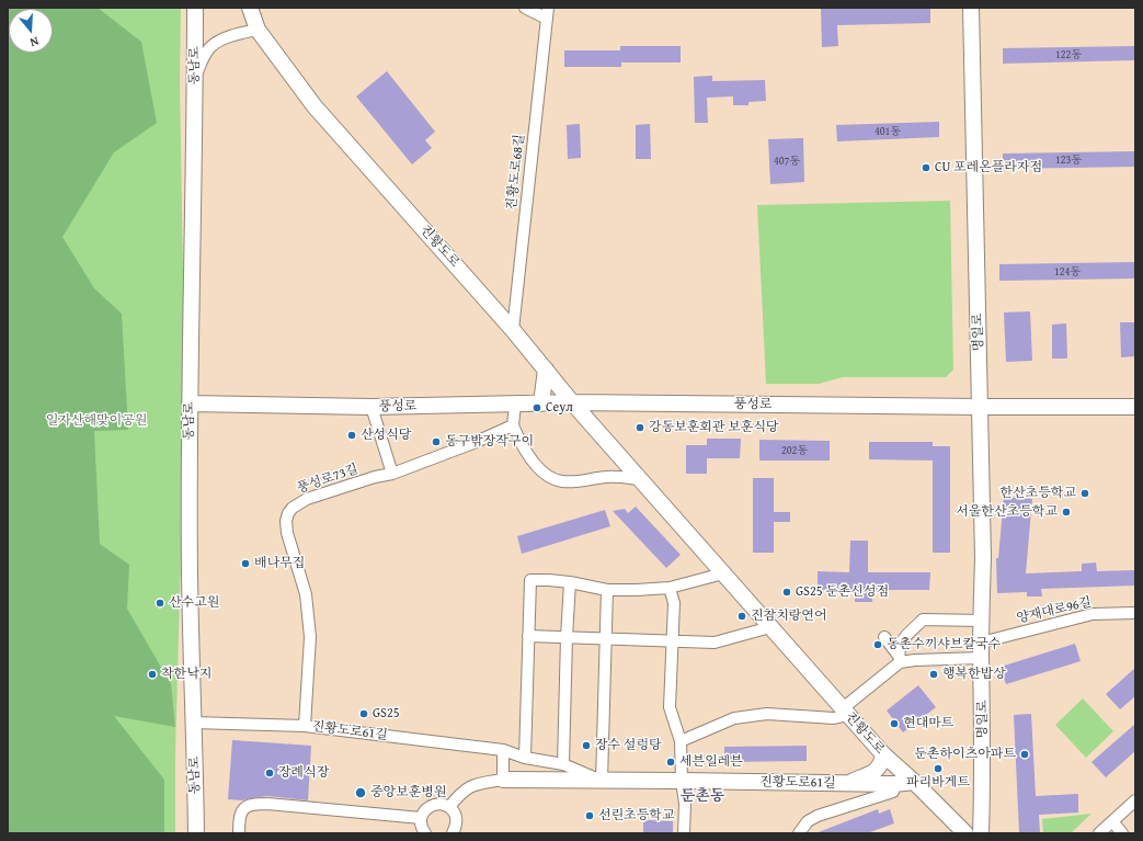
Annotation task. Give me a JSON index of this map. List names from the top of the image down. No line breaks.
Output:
{"streets":{"main road":["동남로","진황도로","명일로","풍성로","진황도로61길"],"street":["진황도로68길","풍성로73길","양재대로96길"]},"crossings":[["동남로","풍성로"],["동남로","진황도로61길"],["진황도로68길","진황도로"],["진황도로","풍성로"],["진황도로","진황도로61길"],["명일로","풍성로"],["명일로","양재대로96길"],["풍성로","풍성로73길"],["풍성로73길","진황도로61길"]],"districts":["둔촌동"],"parks":["일자산해맞이공원"],"places":["CU 포레온플라자점","Сеул","강동보훈회관 보훈식당","산성식당","동구밖장작구이","한산초등학교","서울한산초등학교","배나무집","GS25 둔촌신성점","산수고원","진참치랑연어","동촌수끼샤브칼국수","착한낙지","행복한밥상","GS25","현대마트","장수 설렁탕","둔촌하이츠아파트","세븐일레븐","파리바게트","장례식장","중앙보훈병원","선린초등학교"],"house_numbers":["122동","401동","123동","407동","124동","202동"],"north":"bottom"}
